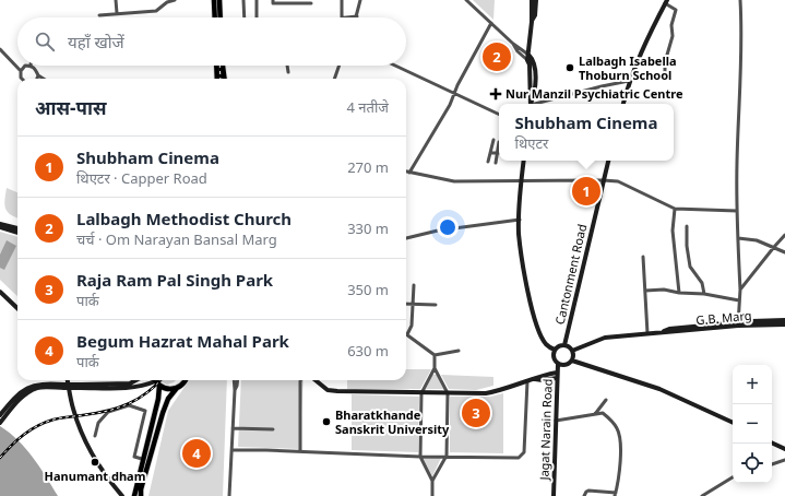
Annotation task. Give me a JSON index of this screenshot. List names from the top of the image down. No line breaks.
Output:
{"streets":{"street":["Cantonment Road","G.B. Marg","Jagat Narain Road"]},"crossings":[["Cantonment Road","G.B. Marg"],["Cantonment Road","Jagat Narain Road"],["G.B. Marg","Jagat Narain Road"]],"places":{"other":["Lalbagh Isabella Thoburn School","Bharatkhande Sanskrit University","Hanumant dham"],"health":["Nur Manzil Psychiatric Centre"]},"page":{"search":"यहाँ खोजें","pins":["2","1","3","4"],"heading":["आस-पास","4 नतीजे"],"popup":["Shubham Cinema","थिएटर"],"list":[{"mark":"1","name":"Shubham Cinema","note":"थिएटर · Capper Road","value":"270 m"},{"mark":"2","name":"Lalbagh Methodist Church","note":"चर्च · Om Narayan Bansal Marg","value":"330 m"},{"mark":"3","name":"Raja Ram Pal Singh Park","note":"पार्क","value":"350 m"},{"mark":"4","name":"Begum Hazrat Mahal Park","note":"पार्क","value":"630 m"}],"map_buttons":["+","−"]}}
